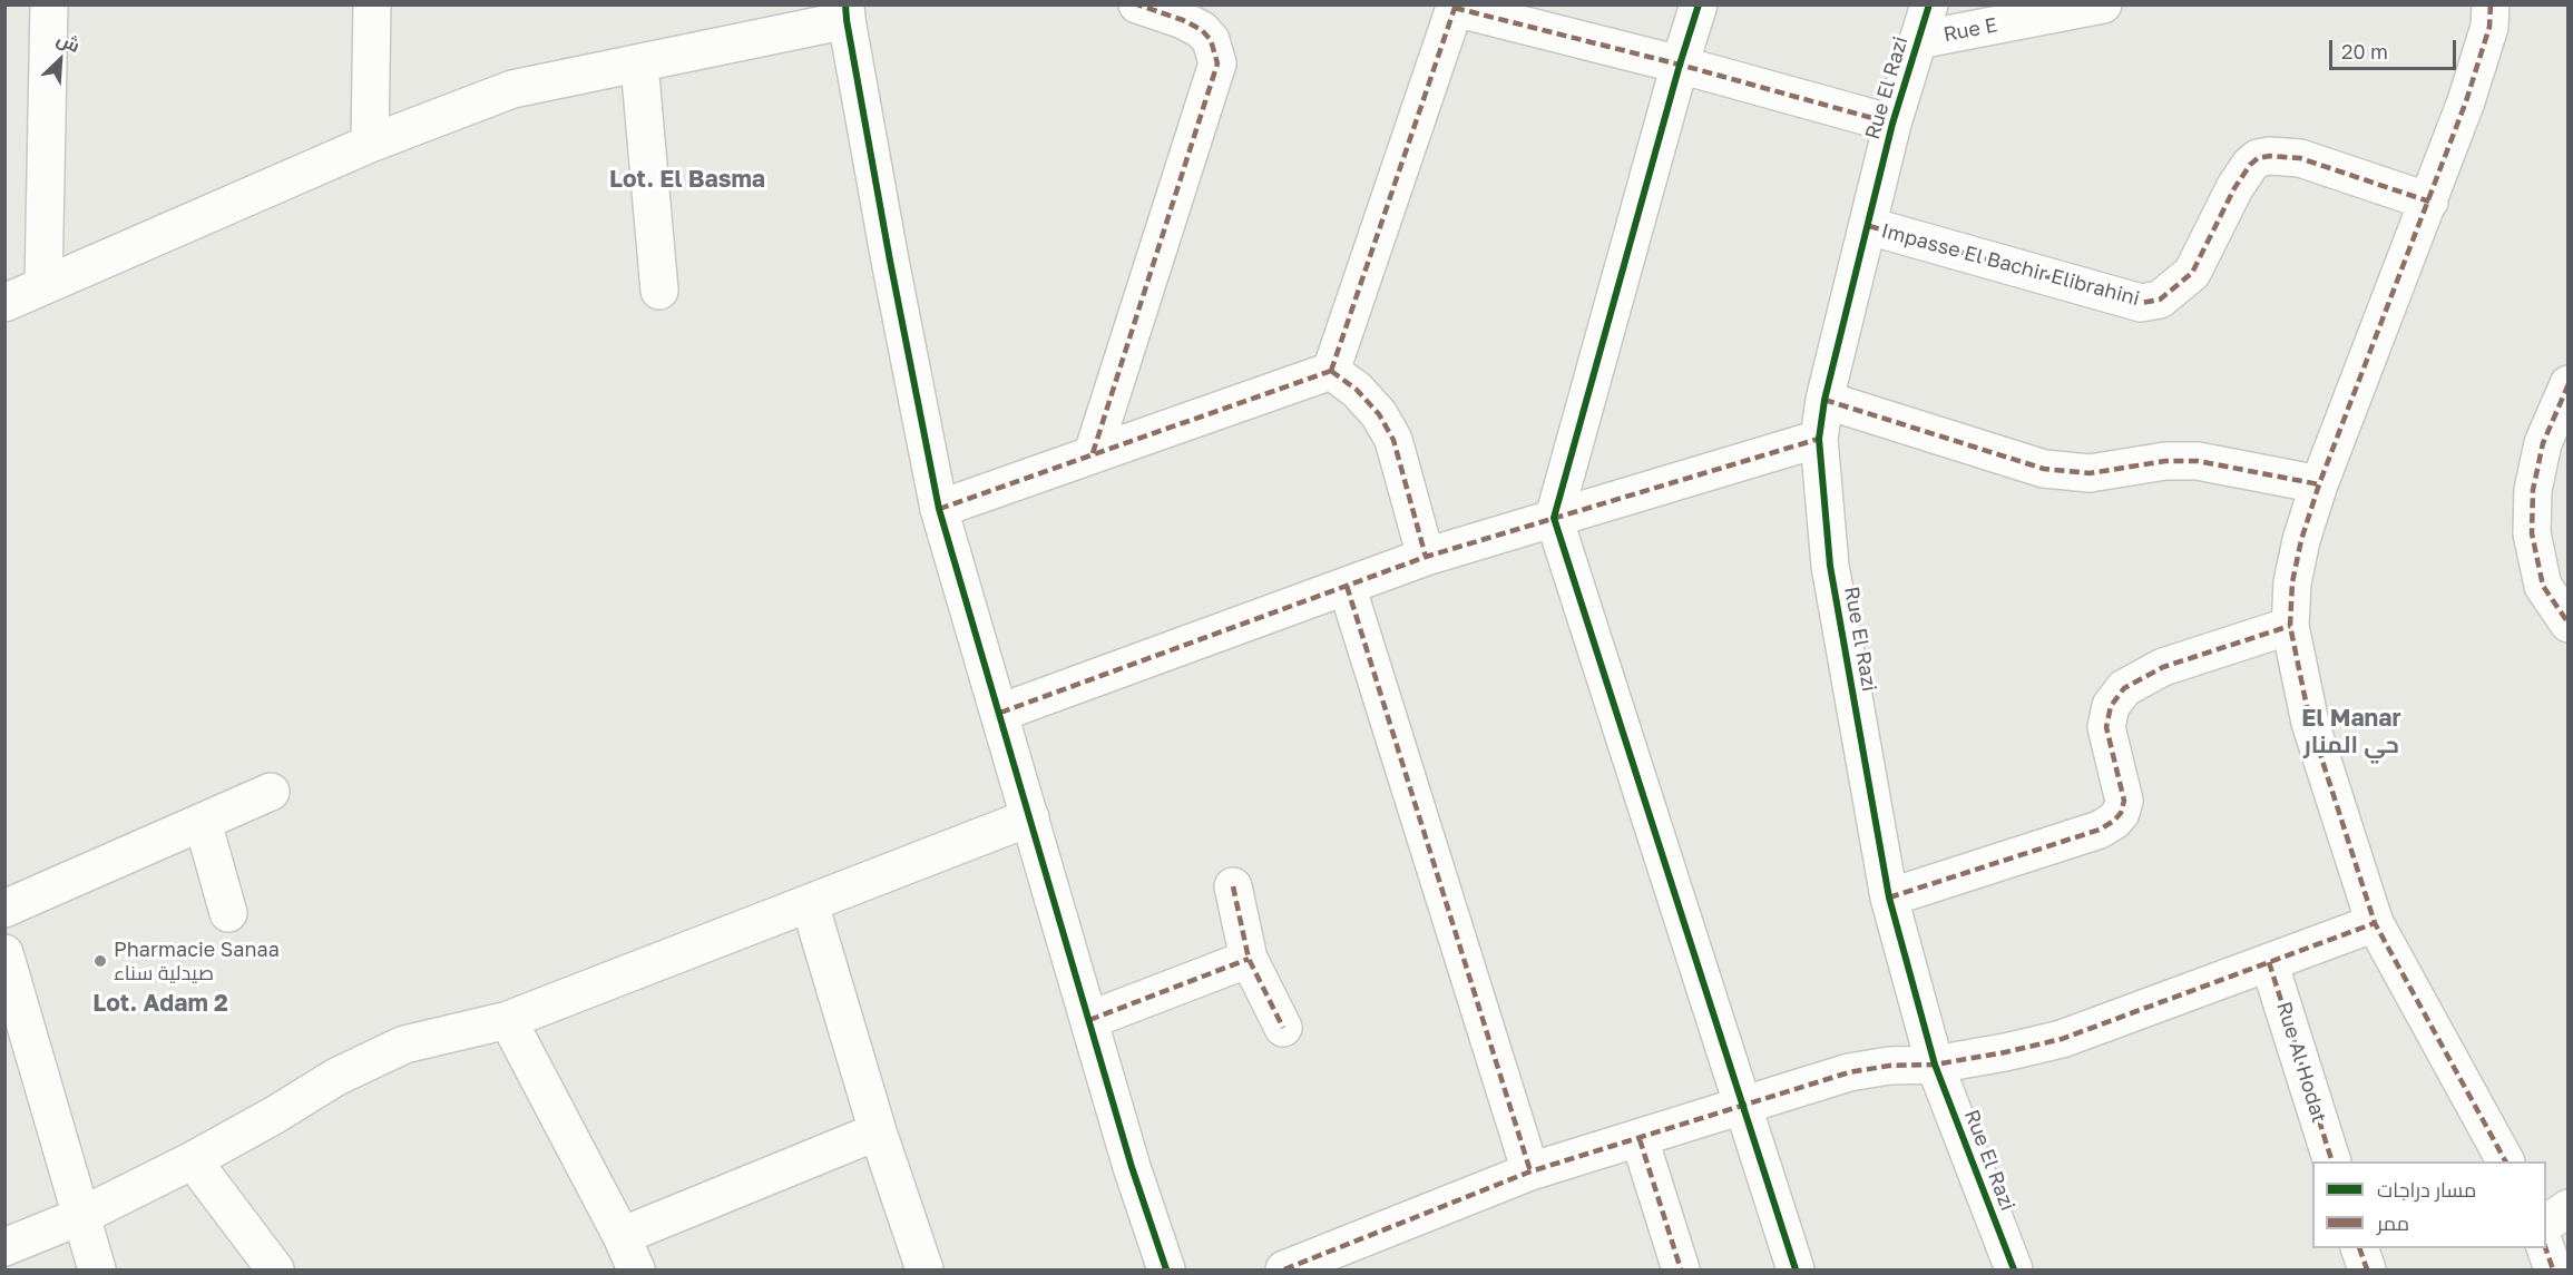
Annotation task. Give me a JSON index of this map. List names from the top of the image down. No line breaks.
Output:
{"streets":{"street":["Rue E","Rue El Razi","Impasse El Bachir Elibrahini","Rue Al Hodat"]},"crossings":[["Rue E","Rue El Razi"],["Rue El Razi","Impasse El Bachir Elibrahini"]],"districts":["Lot. El Basma","El Manar حي المنار","Lot. Adam 2"],"places":["Pharmacie Sanaa صيدلية سناء"],"legend":["مسار دراجات","ممر"],"scale_bar":"20 m","north":"top right"}
